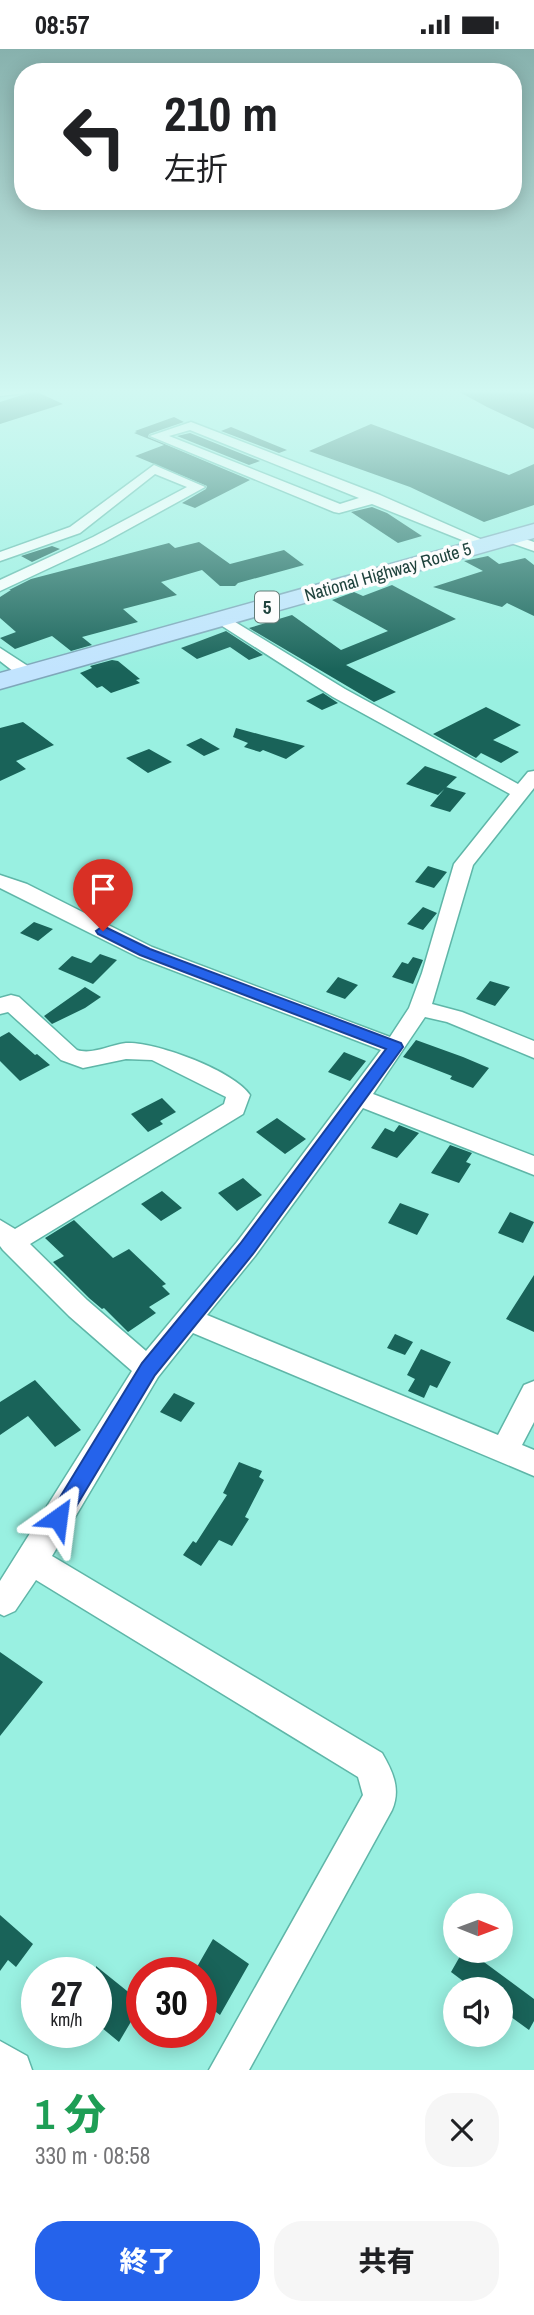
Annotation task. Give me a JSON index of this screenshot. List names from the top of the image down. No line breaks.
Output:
{"streets":{"highway":["National Highway Route 5","5"]},"north":"right","page":{"status":"08:57","turn":["210 m","左折"],"speed":"27 km/h","limit":"30","heading":["1 分","330 m · 08:58"],"buttons":["終了","共有"]}}
